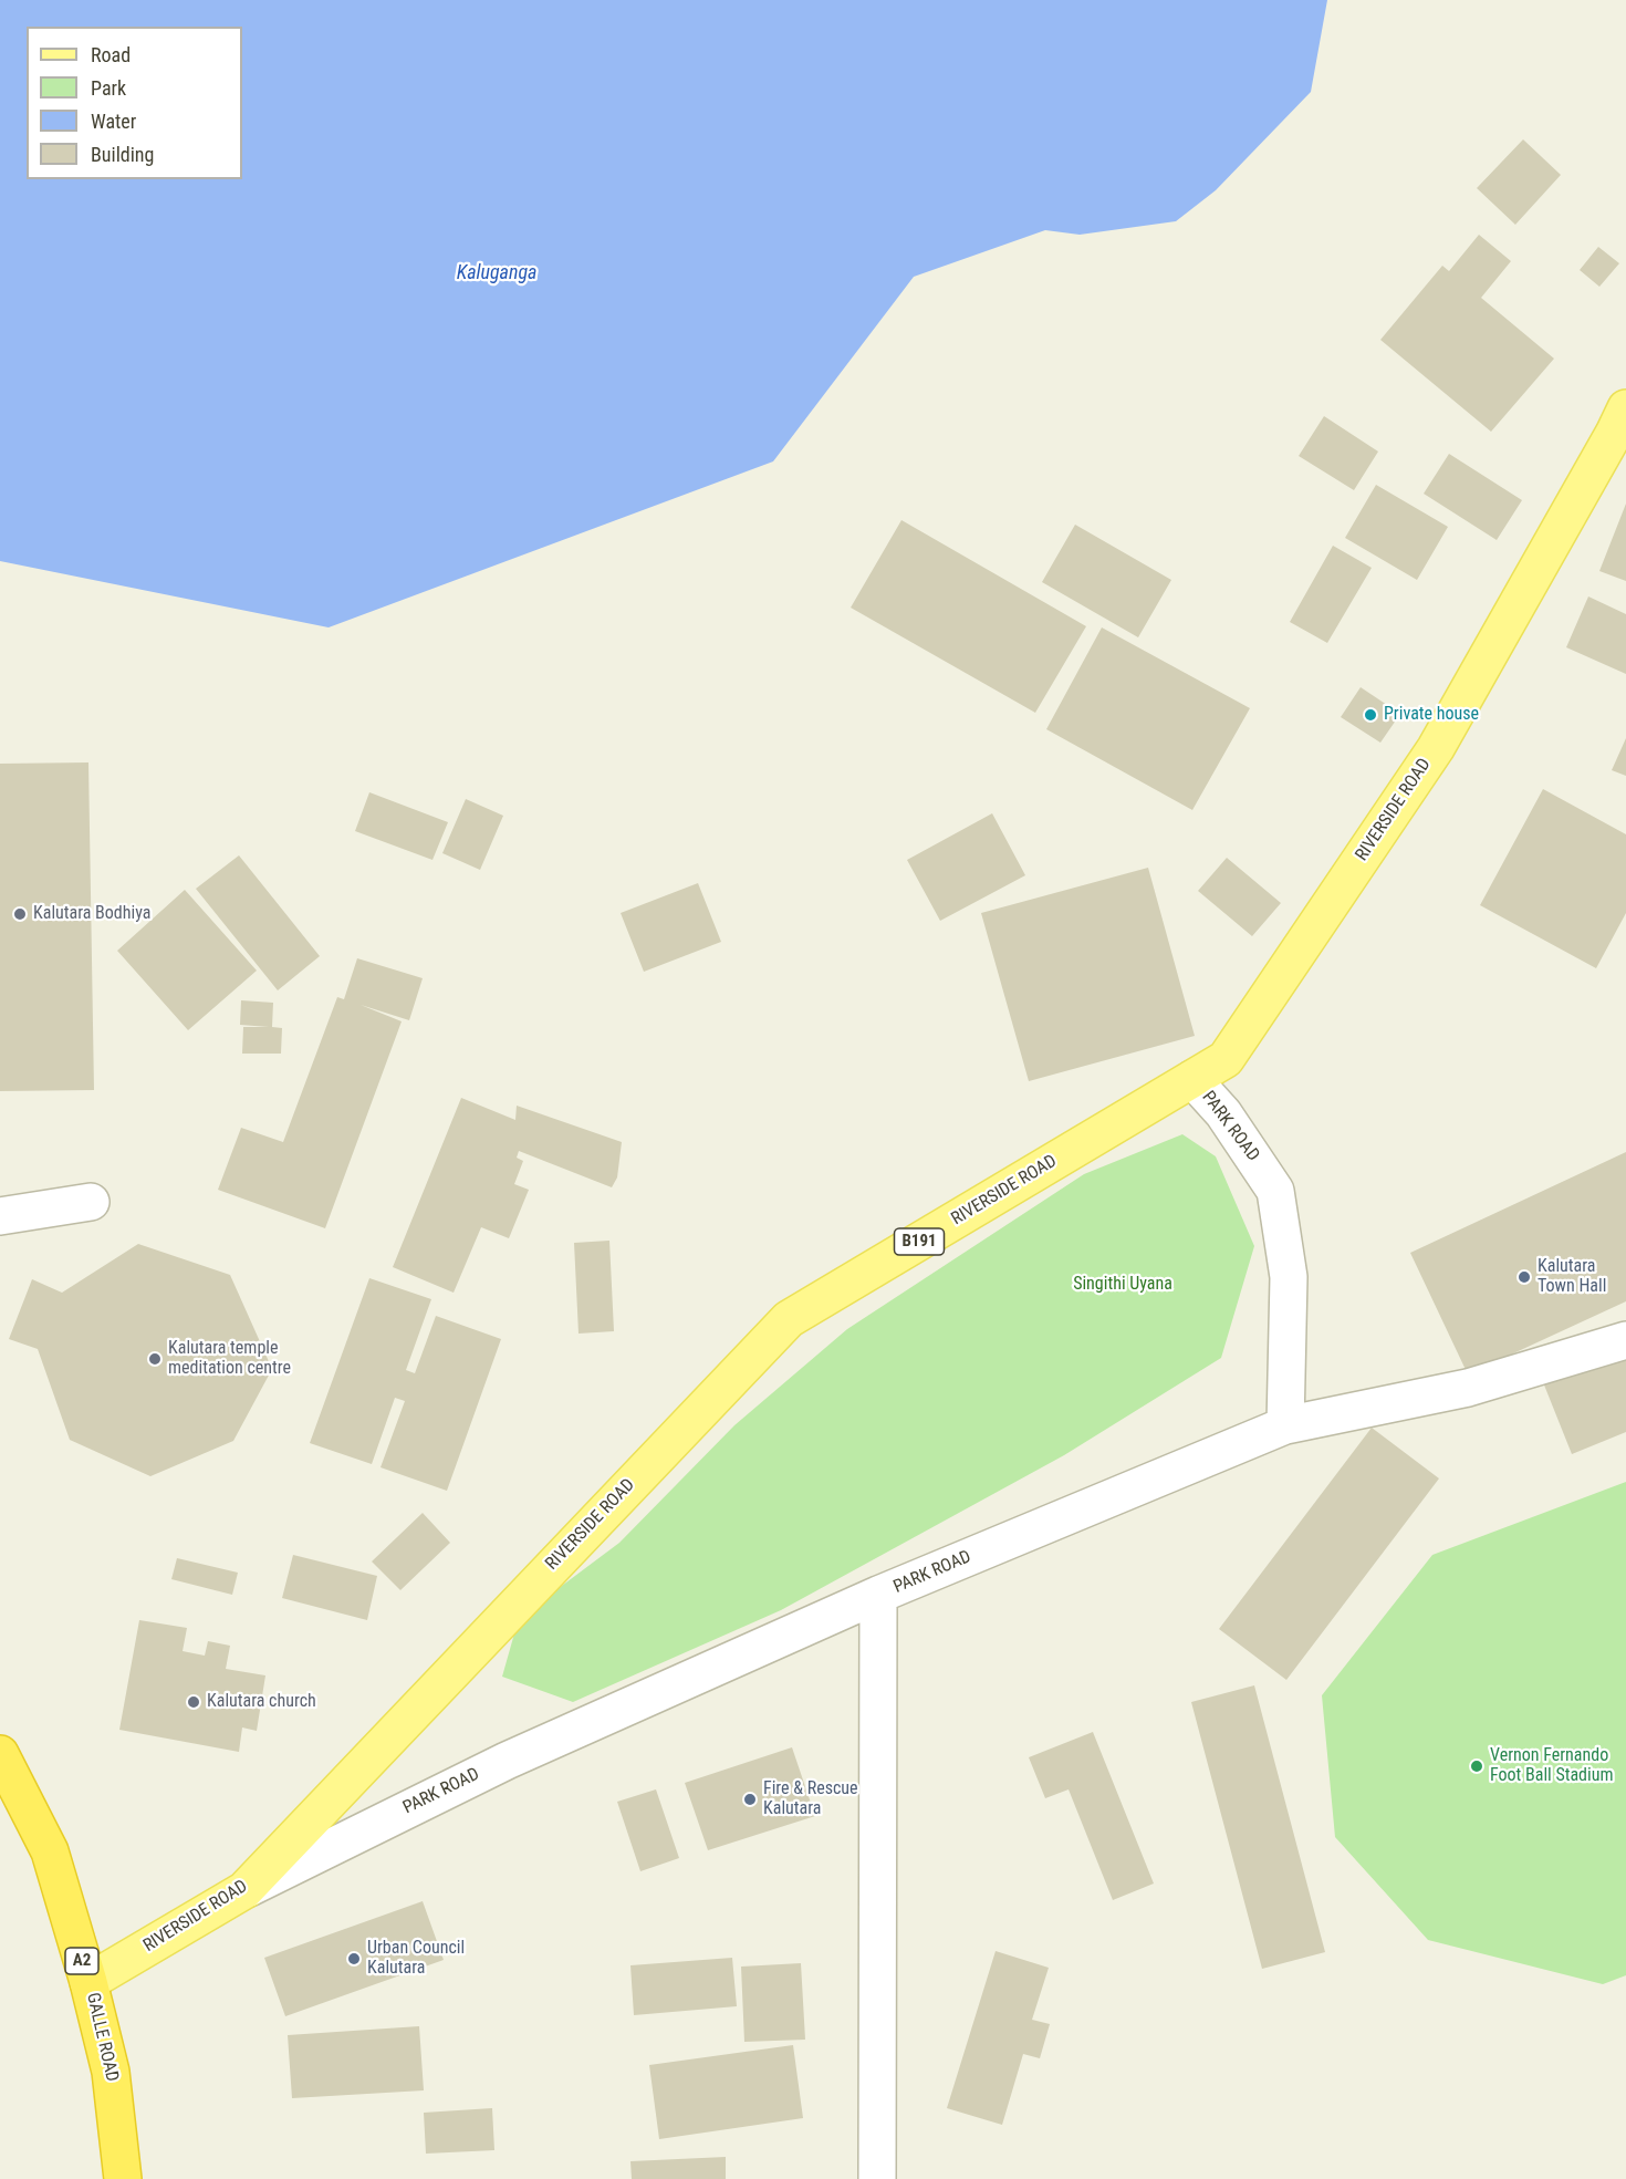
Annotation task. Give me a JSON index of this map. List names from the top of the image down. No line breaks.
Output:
{"streets":{"highway":["A2","GALLE ROAD"],"main road":["RIVERSIDE ROAD","B191"],"street":["PARK ROAD"]},"crossings":[["RIVERSIDE ROAD","PARK ROAD"],["RIVERSIDE ROAD","GALLE ROAD"]],"water":["Kaluganga"],"parks":["Singithi Uyana"],"places":["Private house","Kalutara Bodhiya","Kalutara Town Hall","Kalutara temple meditation centre","Kalutara church","Vernon Fernando Foot Ball Stadium","Fire & Rescue Kalutara","Urban Council Kalutara"],"legend":["Road","Park","Water","Building"]}
